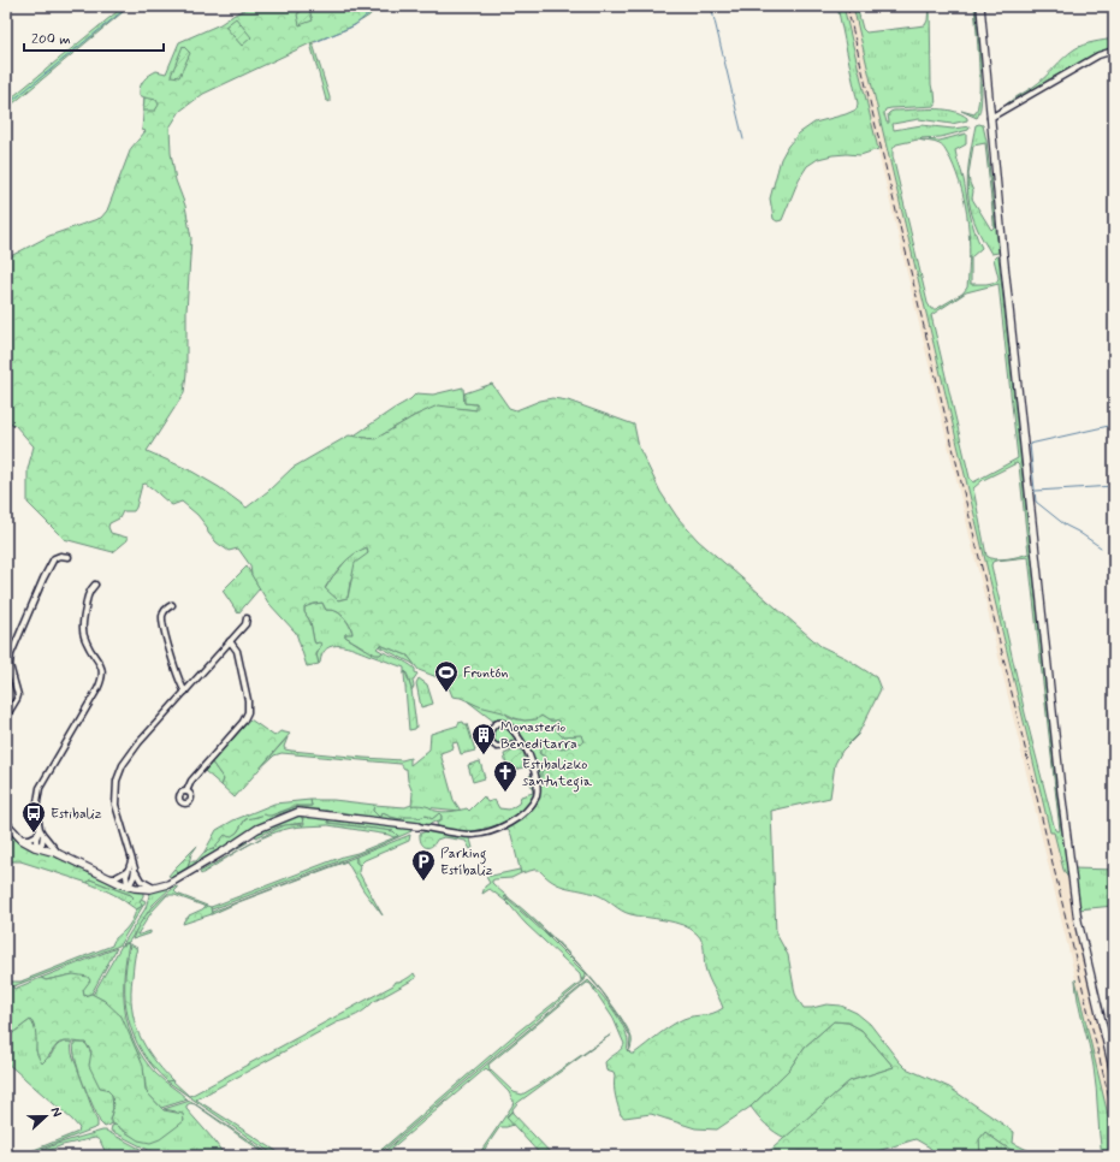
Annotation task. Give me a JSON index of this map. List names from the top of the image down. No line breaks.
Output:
{"places":{"sports":["Frontón"],"building":["Monasterio Beneditarra"],"church":["Estibalizko santutegia"],"bus stop":["Estibaliz"],"parking":["Parking Estíbaliz"]},"scale_bar":"200 m","north":"right"}
